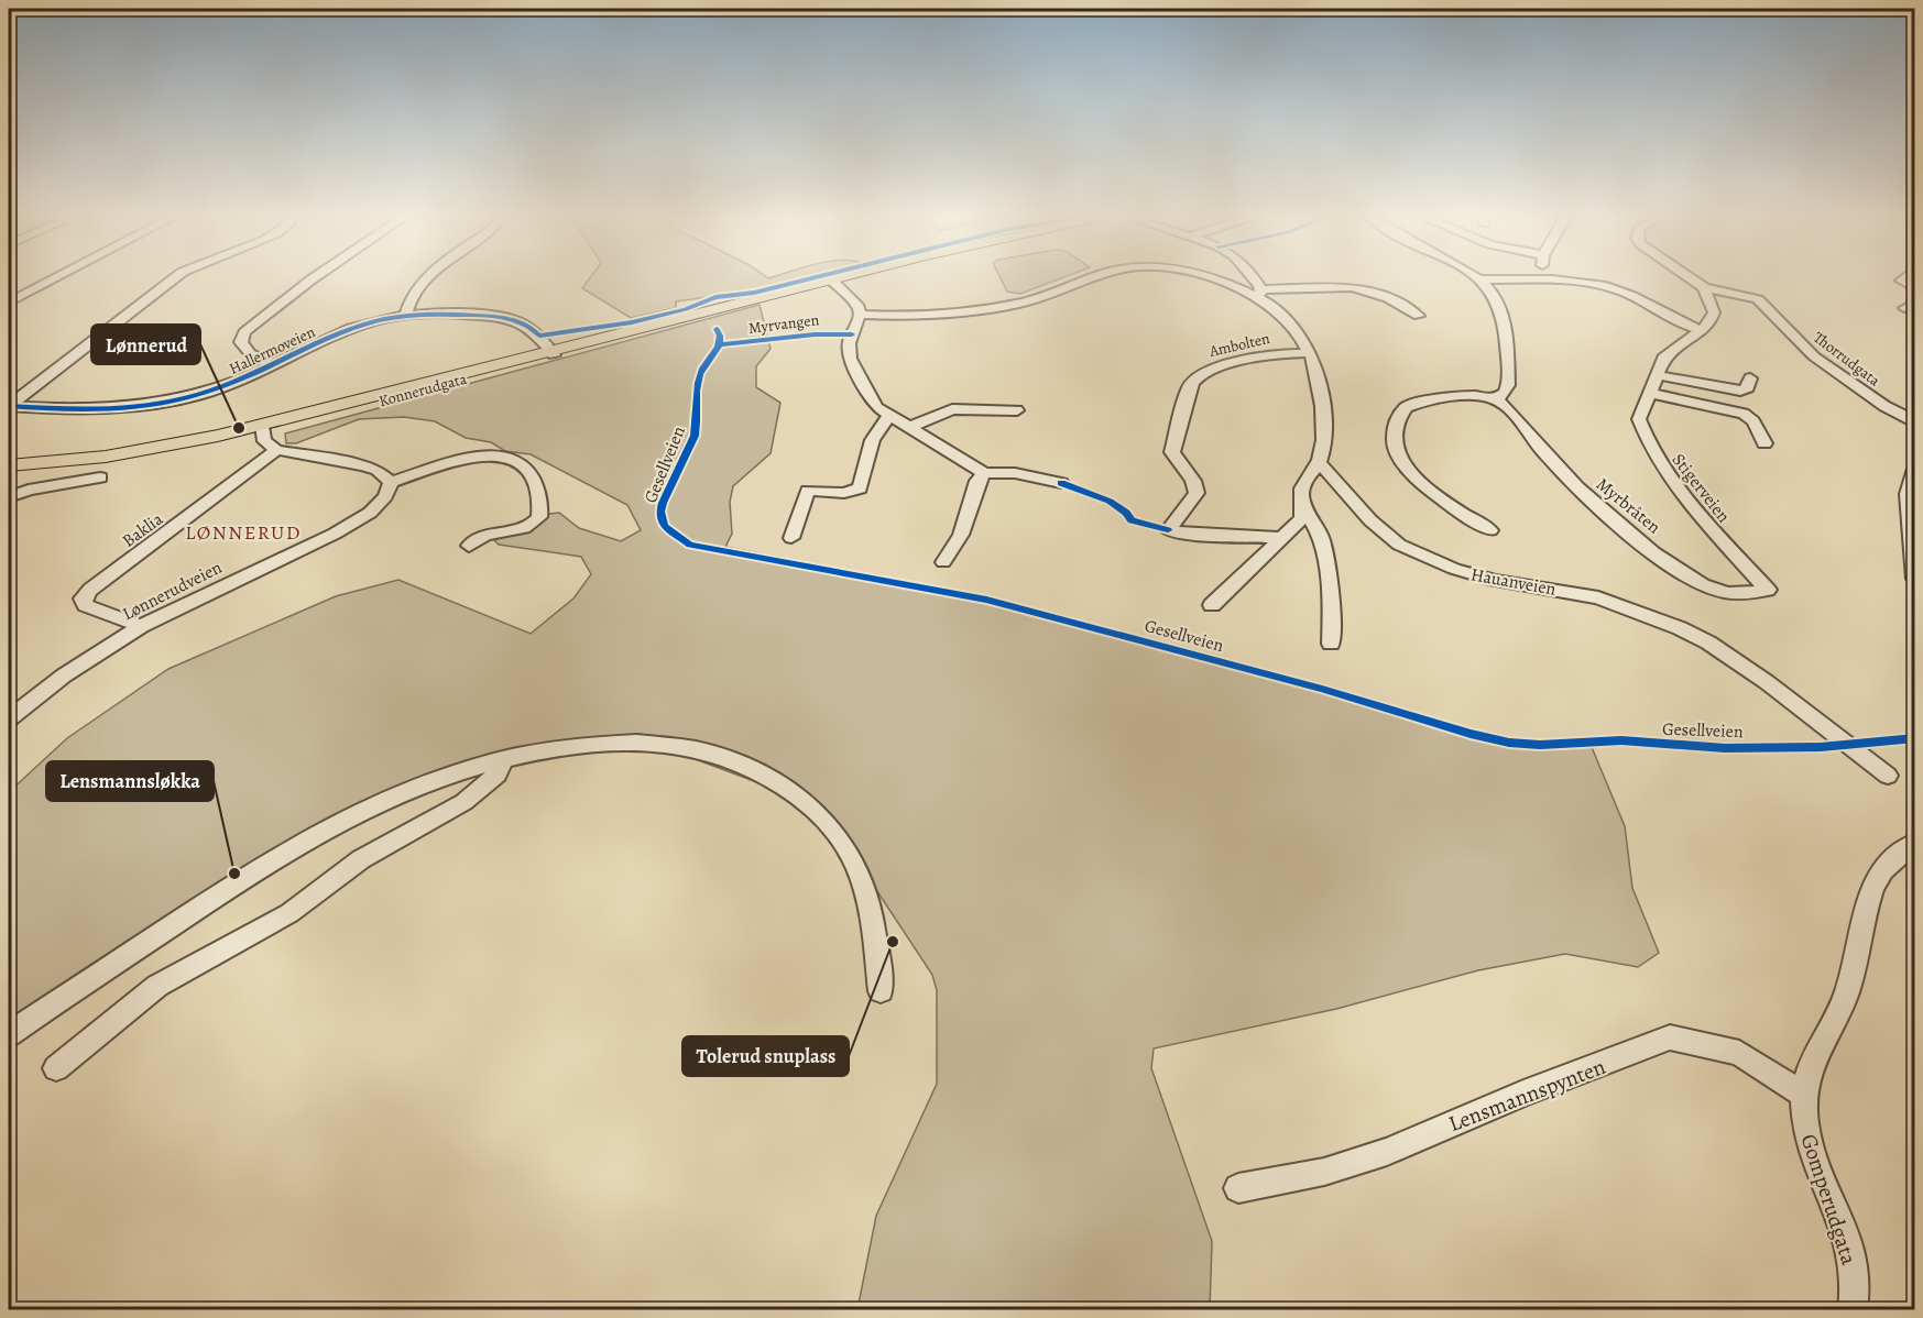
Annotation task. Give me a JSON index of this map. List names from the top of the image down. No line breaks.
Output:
{"streets":{"main road":["Konnerudgata"],"street":["Ambolten","Hallermoveien","Thorrudgata","Stigerveien","Myrbråten","Baklia","Hauanveien","Lønnerudveien","Lensmannspynten","Gomperudgata"],"cycle path":["Myrvangen","Gesellveien"]},"crossings":[["Hallermoveien","Konnerudgata"],["Stigerveien","Myrbråten"],["Baklia","Lønnerudveien"],["Lensmannspynten","Gomperudgata"]],"districts":["LØNNERUD"],"places":["Lønnerud","Lensmannsløkka","Tolerud snuplass"]}
